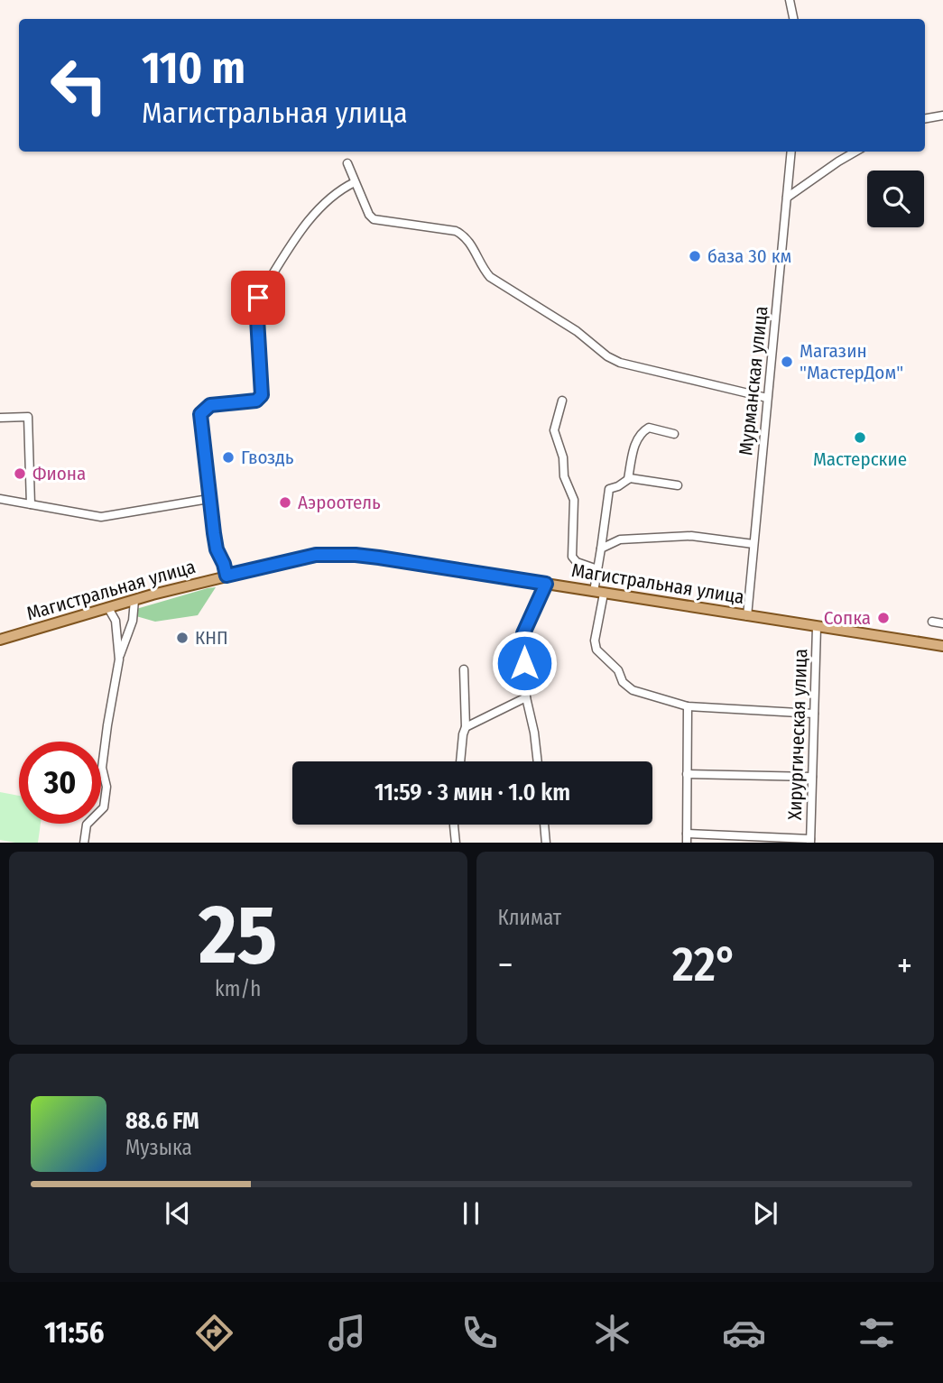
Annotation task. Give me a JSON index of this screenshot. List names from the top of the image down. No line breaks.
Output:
{"streets":{"main road":["Магистральная улица"],"street":["Мурманская улица","Хирургическая улица"]},"crossings":[["Мурманская улица","Магистральная улица"],["Магистральная улица","Хирургическая улица"]],"places":["база 30 км","Магазин \"МастерДом\"","Мастерские","Гвоздь","Фиона","Аэроотель","Сопка","КНП"],"page":{"turn":["110 m","Магистральная улица"],"limit":"30","trip":"11:59 · 3 мин · 1.0 km","tile":[["25","km/h"],"Климат"],"heat":["−","22°","+"],"song":["88.6 FM","Музыка"],"tabs":"11:56"}}
